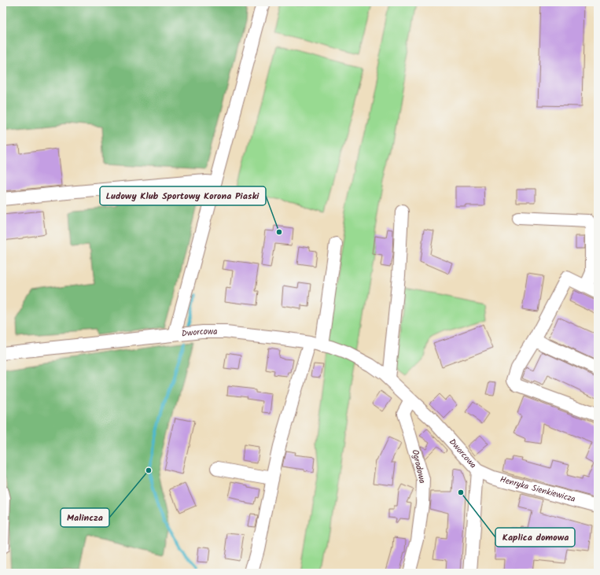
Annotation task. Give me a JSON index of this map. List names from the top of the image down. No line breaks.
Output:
{"streets":{"street":["Dworcowa","Ogrodowa","Henryka Sienkiewicza"]},"crossings":[["Dworcowa","Ogrodowa"],["Dworcowa","Henryka Sienkiewicza"]],"places":["Ludowy Klub Sportowy Korona Piaski","Malincza","Kaplica domowa"]}
